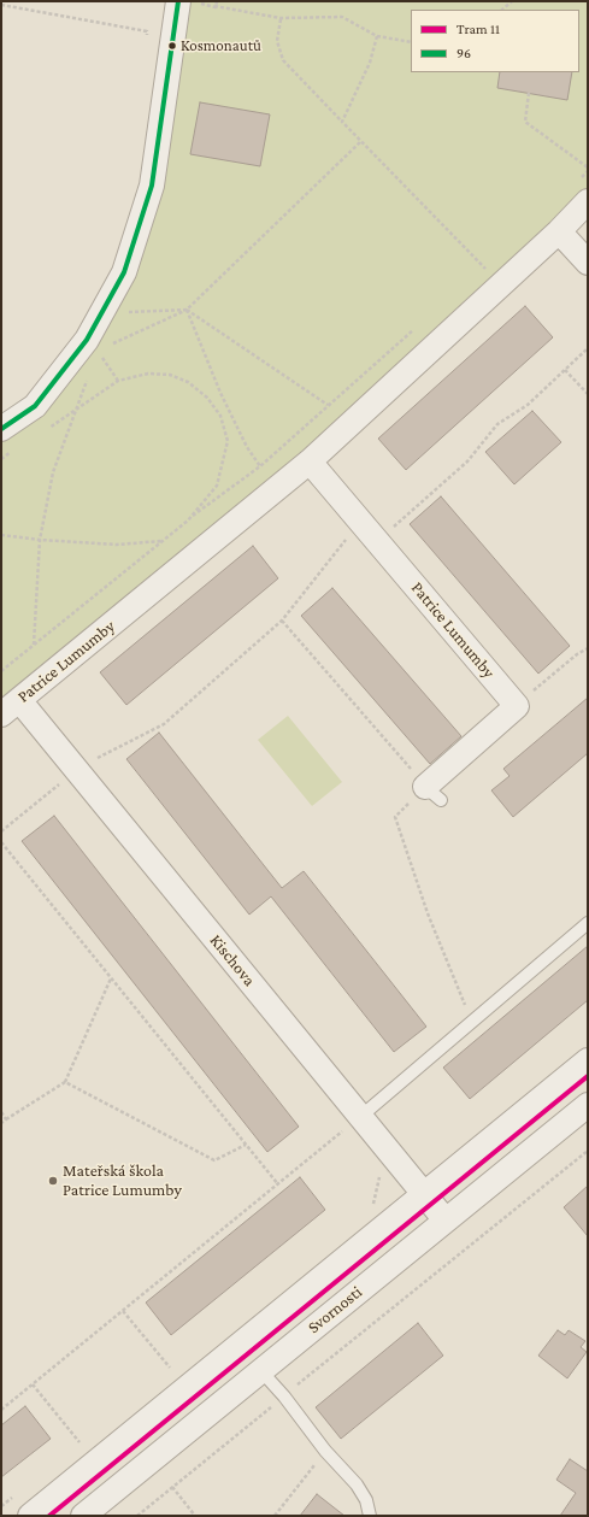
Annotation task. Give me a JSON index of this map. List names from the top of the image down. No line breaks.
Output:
{"streets":{"street":["Patrice Lumumby","Kischova","Svornosti"]},"crossings":[["Patrice Lumumby","Kischova"],["Kischova","Svornosti"]],"places":["Kosmonautů","Mateřská škola Patrice Lumumby"],"lines":["transit line 96","tram line 11"],"legend":["Tram 11","96"]}
